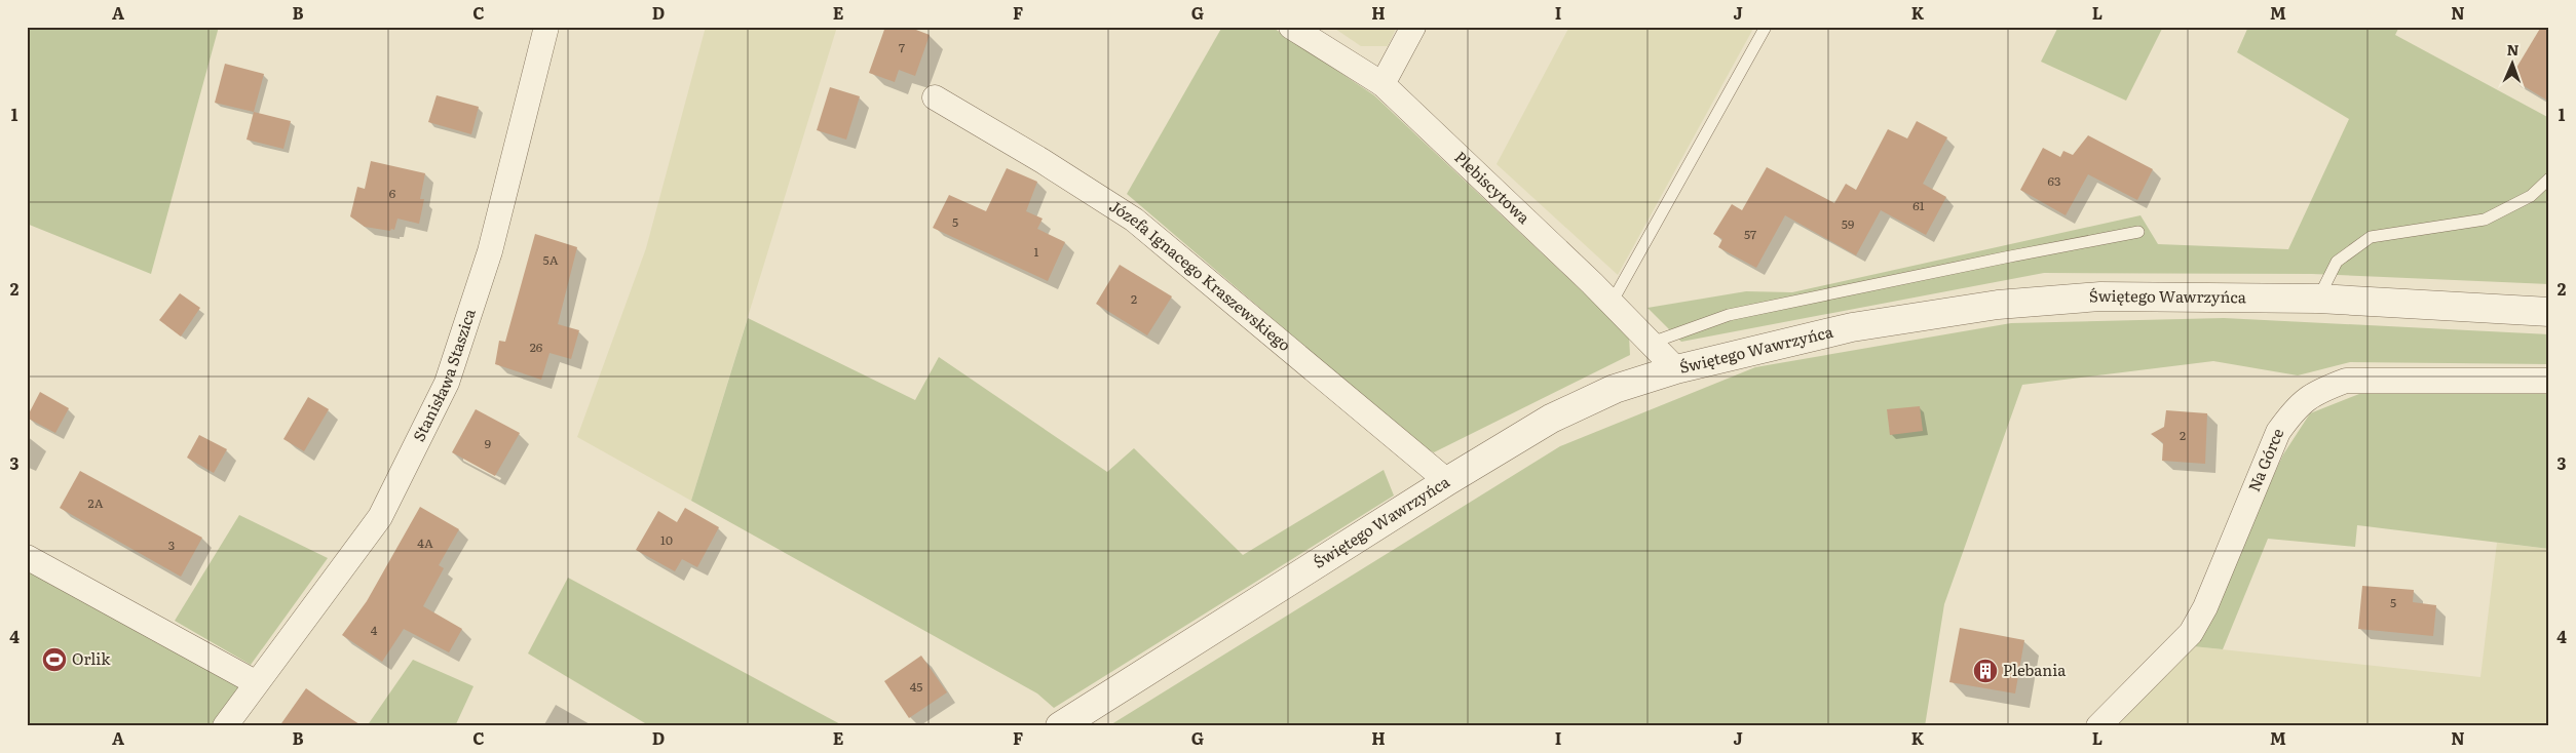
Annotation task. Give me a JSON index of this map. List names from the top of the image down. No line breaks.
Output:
{"streets":{"street":["Plebiscytowa","Józefa Ignacego Kraszewskiego","Świętego Wawrzyńca","Stanisława Staszica","Na Górce"]},"crossings":[["Plebiscytowa","Świętego Wawrzyńca"],["Józefa Ignacego Kraszewskiego","Świętego Wawrzyńca"]],"places":{"sports":["Orlik"],"building":["Plebania"]},"house_numbers":["7","63","6","61","5","59","57","1","5A","2","26","2","9","2A","10","4A","3","5","4","45"],"north":"top","grid":{"columns":["A","B","C","D","E","F","G","H","I","J","K","L","M","N"],"rows":["1","2","3","4"]}}
